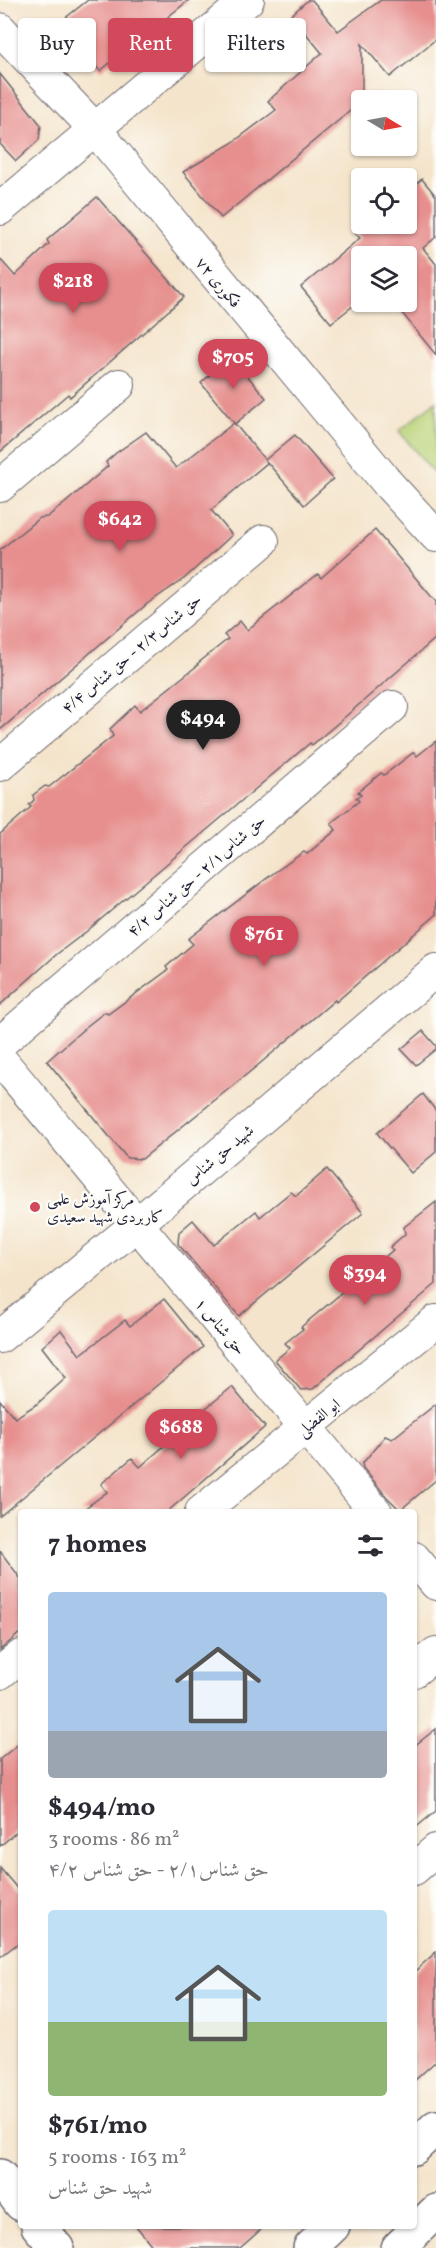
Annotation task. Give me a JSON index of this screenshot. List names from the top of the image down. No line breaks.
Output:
{"streets":{"street":["فکوری ۷۲","حق شناس۲/۳ - حق شناس ۴/۴","حق شناس۲/۱ - حق شناس ۴/۲","شهید حق شناس","حق شناس ۱","ابو الفضلی"]},"crossings":[["شهید حق شناس","حق شناس ۱"],["حق شناس ۱","ابو الفضلی"]],"places":["مرکز آموزش علمی کاربردی شهید سعیدی"],"north":"right","page":{"chip":["Buy","Rent","Filters"],"price":["$218","$705","$642","$494","$761","$394","$688"],"heading":"7 homes","list":[{"name":"$494/mo","note":"3 rooms · 86 m² · حق شناس۲/۱ - حق شناس ۴/۲"},{"name":"$761/mo","note":"5 rooms · 163 m² · شهید حق شناس"}]}}
